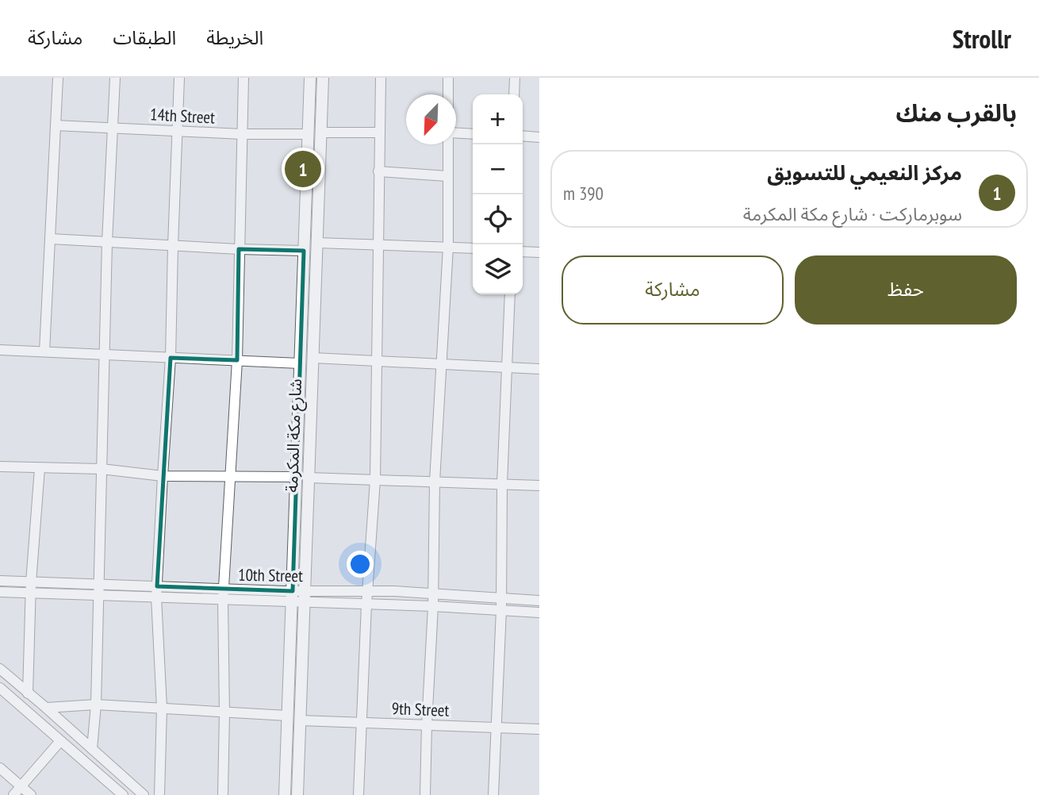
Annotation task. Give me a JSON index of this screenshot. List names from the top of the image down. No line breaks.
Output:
{"streets":{"main road":["شارع مكة المكرمة"],"street":["14th Street","10th Street","9th Street"]},"crossings":[["14th Street","شارع مكة المكرمة"],["شارع مكة المكرمة","10th Street"],["شارع مكة المكرمة","9th Street"]],"north":"bottom left","page":{"header":"Strollr","nav":["الخريطة","الطبقات","مشاركة"],"heading":"بالقرب منك","map_buttons":["+","−"],"pins":"1","list":[{"mark":"1","name":"مركز النعيمي للتسويق","note":"سوبرماركت · شارع مكة المكرمة","value":"390 m"}],"buttons":["حفظ","مشاركة"]}}
